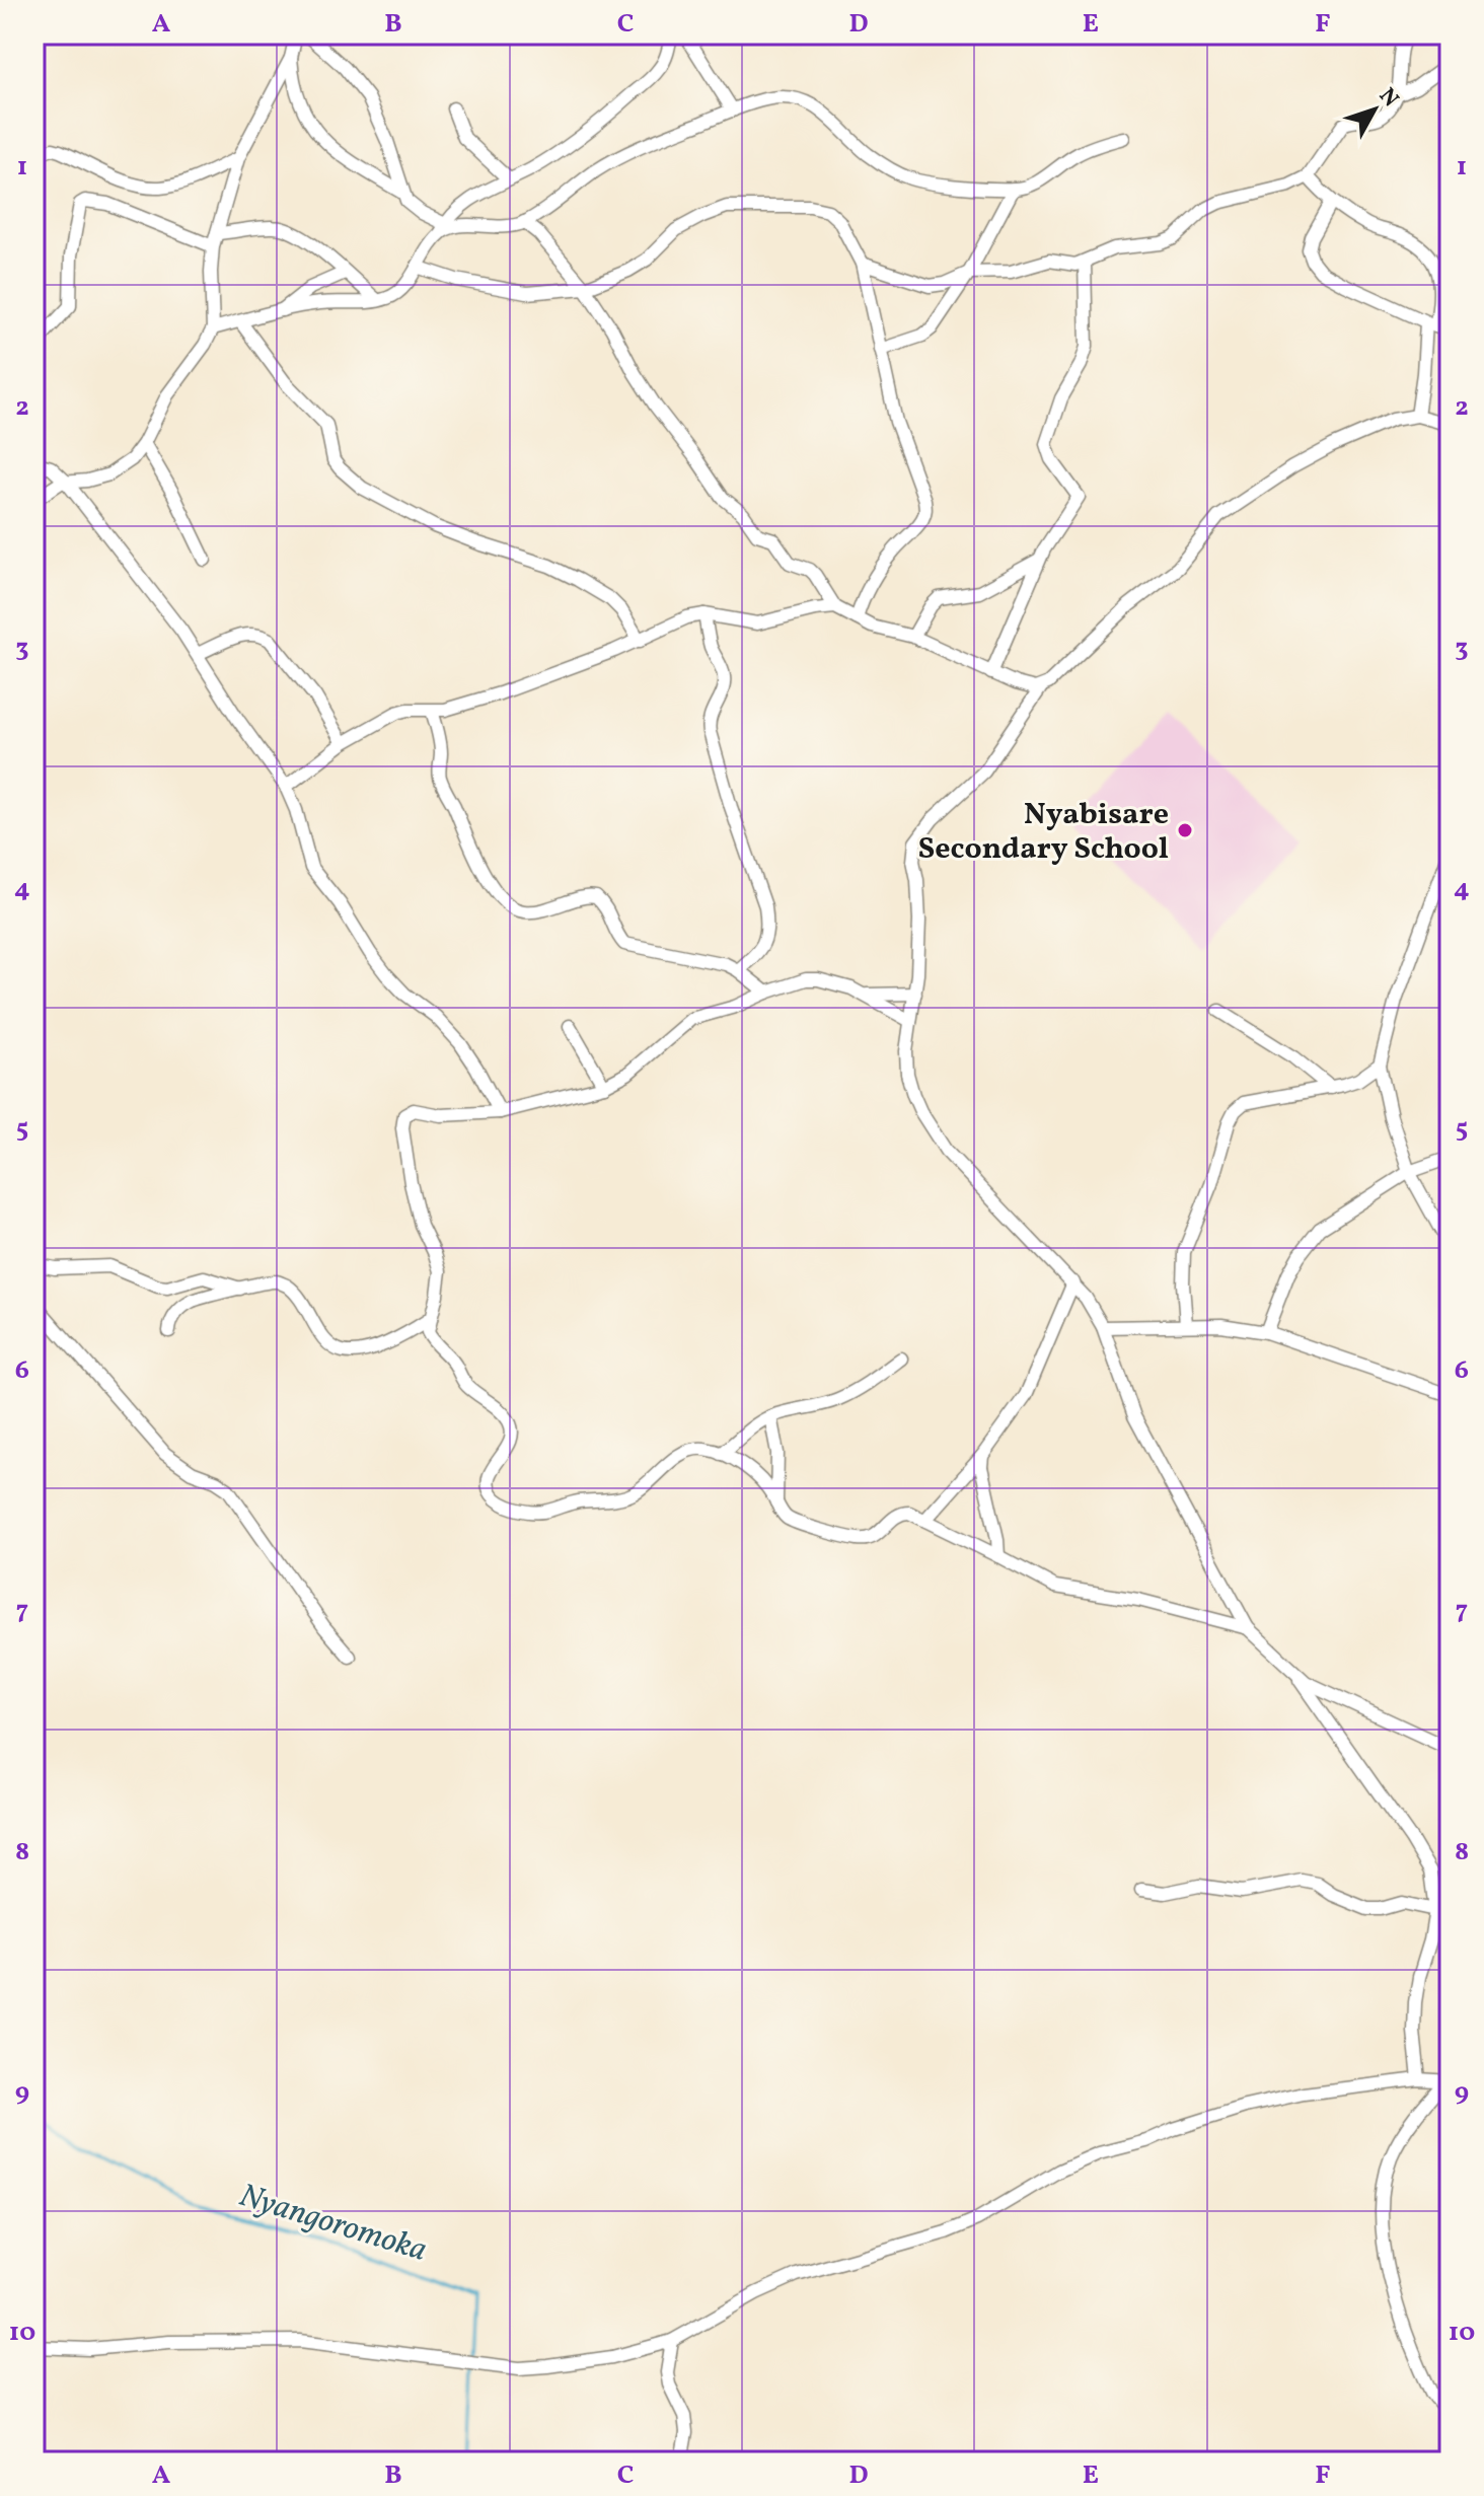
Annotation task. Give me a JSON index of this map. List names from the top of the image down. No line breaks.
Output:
{"water":["Nyangoromoka"],"places":["Nyabisare Secondary School"],"north":"top right","grid":{"columns":["A","B","C","D","E","F"],"rows":["1","2","3","4","5","6","7","8","9","10"]}}
